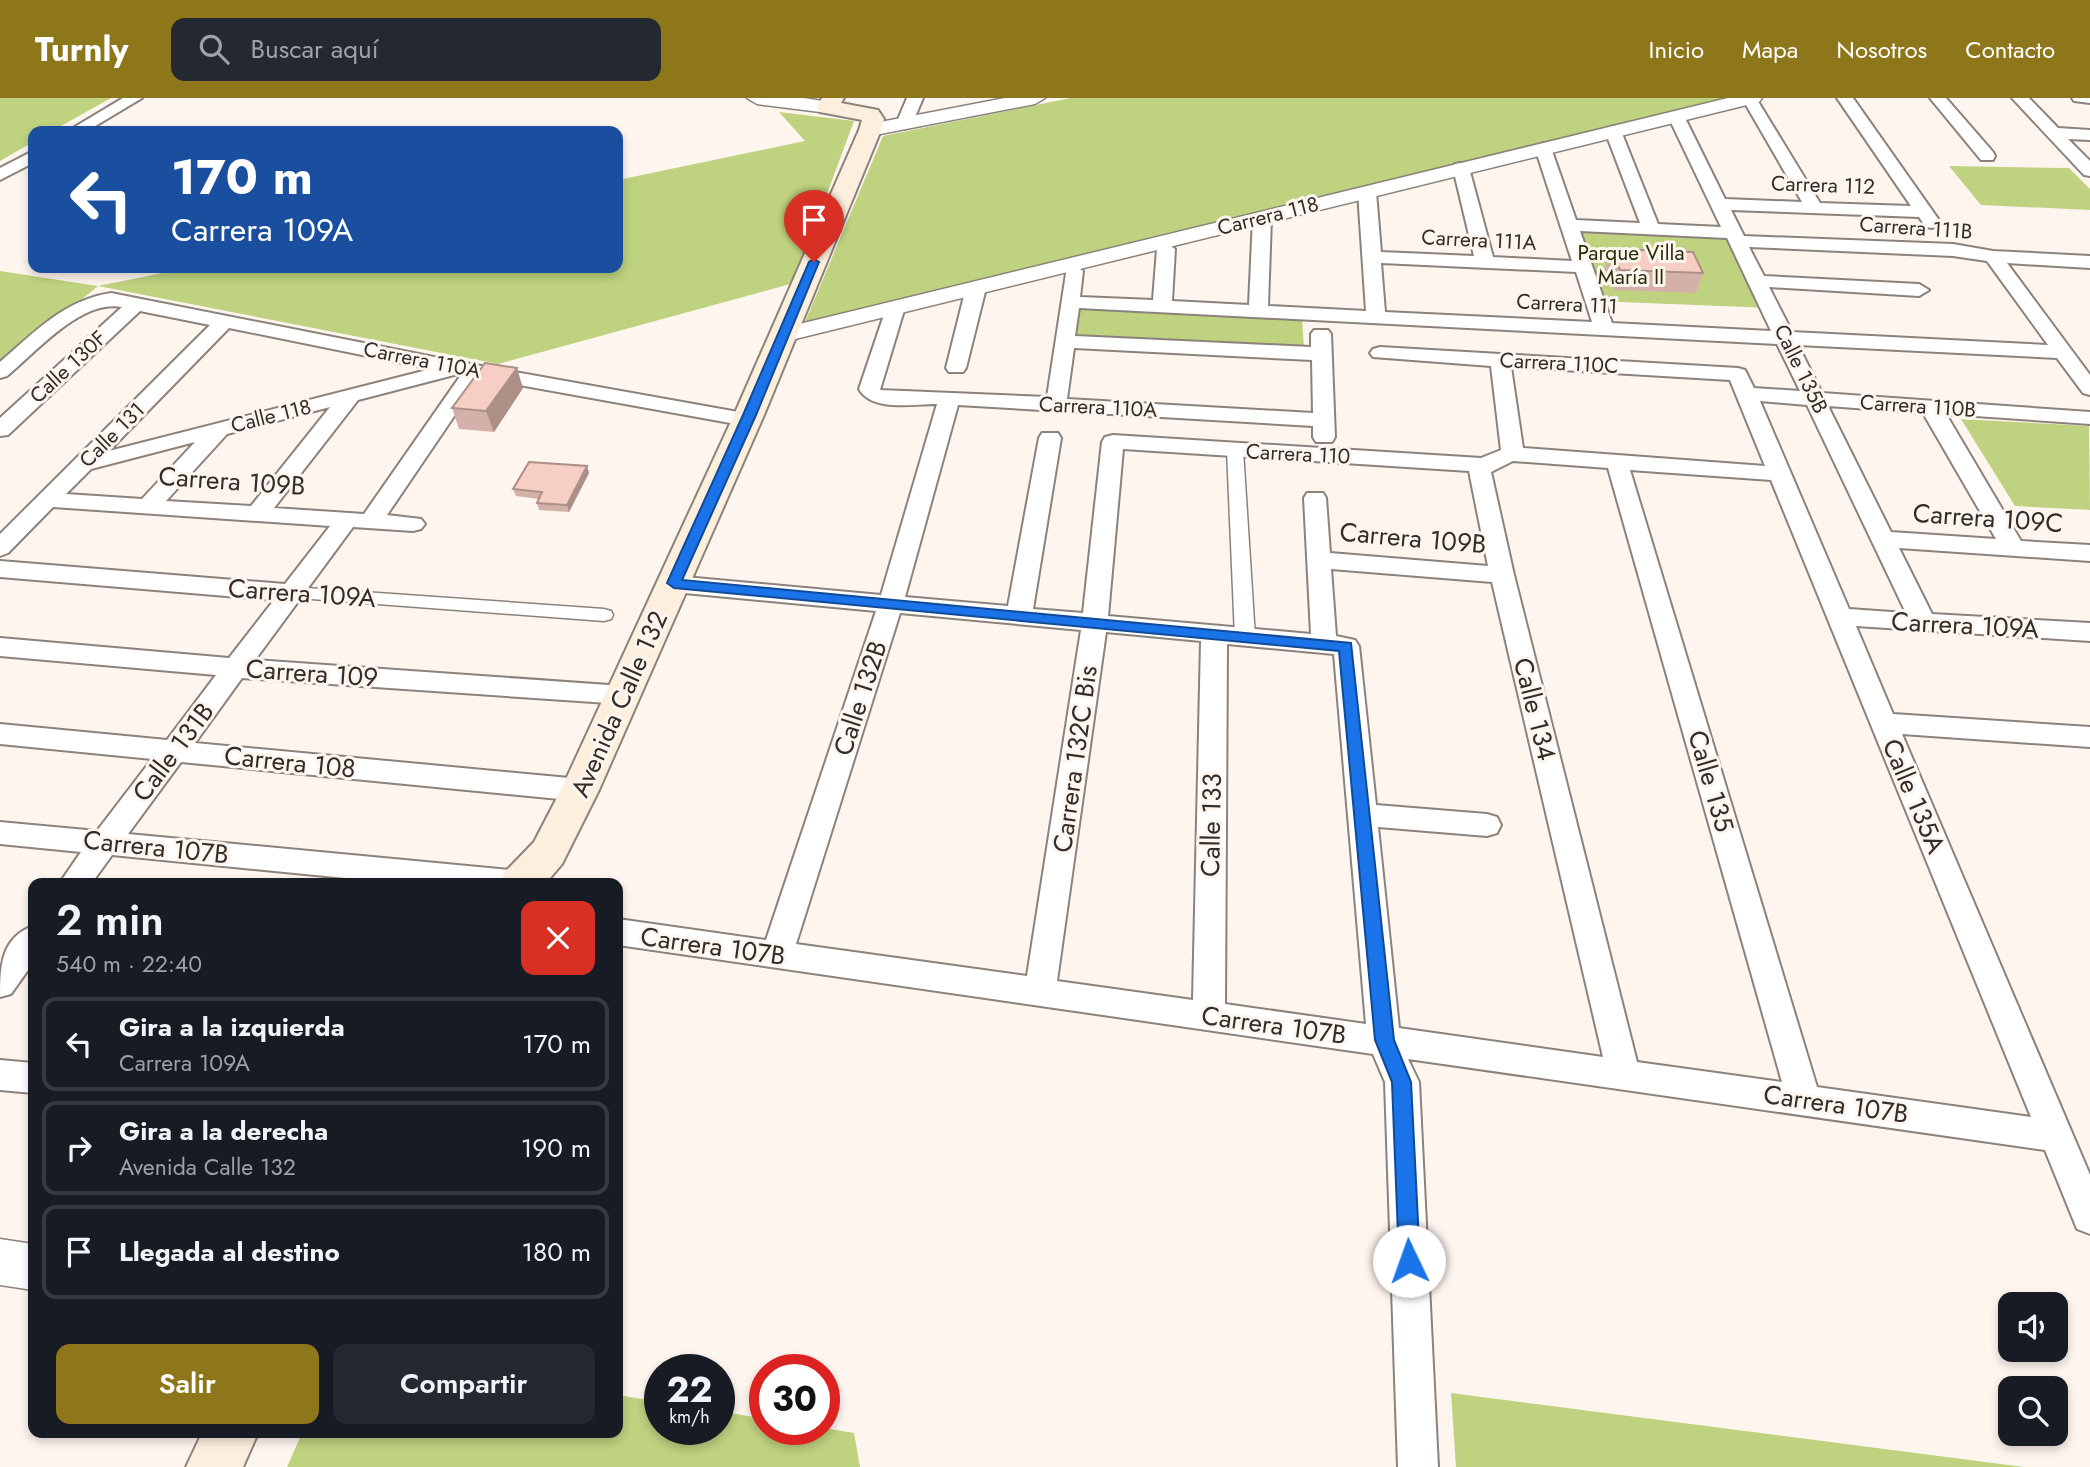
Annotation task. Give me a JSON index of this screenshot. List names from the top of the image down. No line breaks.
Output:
{"streets":{"main road":["Avenida Calle 132"],"street":["Carrera 112","Carrera 118","Carrera 111B","Carrera 111A","Carrera 111","Carrera 110A","Carrera 110C","Calle 130F","Calle 135B","Carrera 110B","Calle 118","Calle 131","Carrera 110","Carrera 109B","Carrera 109C","Carrera 109A","Carrera 109","Calle 132B","Calle 134","Calle 131B","Carrera 132C Bis","Carrera 108","Calle 135","Calle 135A","Calle 133","Carrera 107B"]},"crossings":[["Carrera 112","Calle 135B"],["Carrera 118","Carrera 110A"],["Carrera 118","Calle 135B"],["Carrera 118","Avenida Calle 132"],["Carrera 111B","Calle 135B"],["Carrera 111","Calle 135B"],["Carrera 110A","Calle 130F"],["Carrera 110A","Calle 118"],["Carrera 110A","Calle 131"],["Carrera 110A","Calle 132B"],["Carrera 110A","Avenida Calle 132"],["Carrera 110A","Calle 131B"],["Carrera 110C","Carrera 110B"],["Carrera 110C","Calle 135A"],["Calle 135B","Carrera 110B"],["Calle 135B","Carrera 109C"],["Calle 135B","Carrera 109A"],["Carrera 110B","Calle 135A"],["Calle 118","Calle 131"],["Calle 118","Calle 131B"],["Calle 131","Carrera 109B"],["Carrera 110","Calle 134"],["Carrera 110","Carrera 132C Bis"],["Carrera 109B","Calle 134"],["Carrera 109B","Calle 131B"],["Carrera 109A","Calle 131B"],["Carrera 109A","Calle 135A"],["Carrera 109","Avenida Calle 132"],["Carrera 109","Calle 131B"],["Calle 132B","Carrera 107B"],["Avenida Calle 132","Carrera 108"],["Calle 134","Carrera 107B"],["Calle 131B","Carrera 108"],["Calle 131B","Carrera 107B"],["Carrera 132C Bis","Carrera 107B"],["Calle 135","Carrera 107B"],["Calle 135A","Carrera 107B"],["Calle 133","Carrera 107B"]],"parks":["Parque Villa María II"],"page":{"header":"Turnly","search":"Buscar aquí","nav":["Inicio","Mapa","Nosotros","Contacto"],"turn":["170 m","Carrera 109A"],"heading":["2 min","540 m · 22:40"],"list":[{"name":"Gira a la izquierda","note":"Carrera 109A","value":"170 m"},{"name":"Gira a la derecha","note":"Avenida Calle 132","value":"190 m"},{"name":"Llegada al destino","value":"180 m"}],"buttons":["Salir","Compartir"],"speed":"22 km/h","limit":"30"}}
